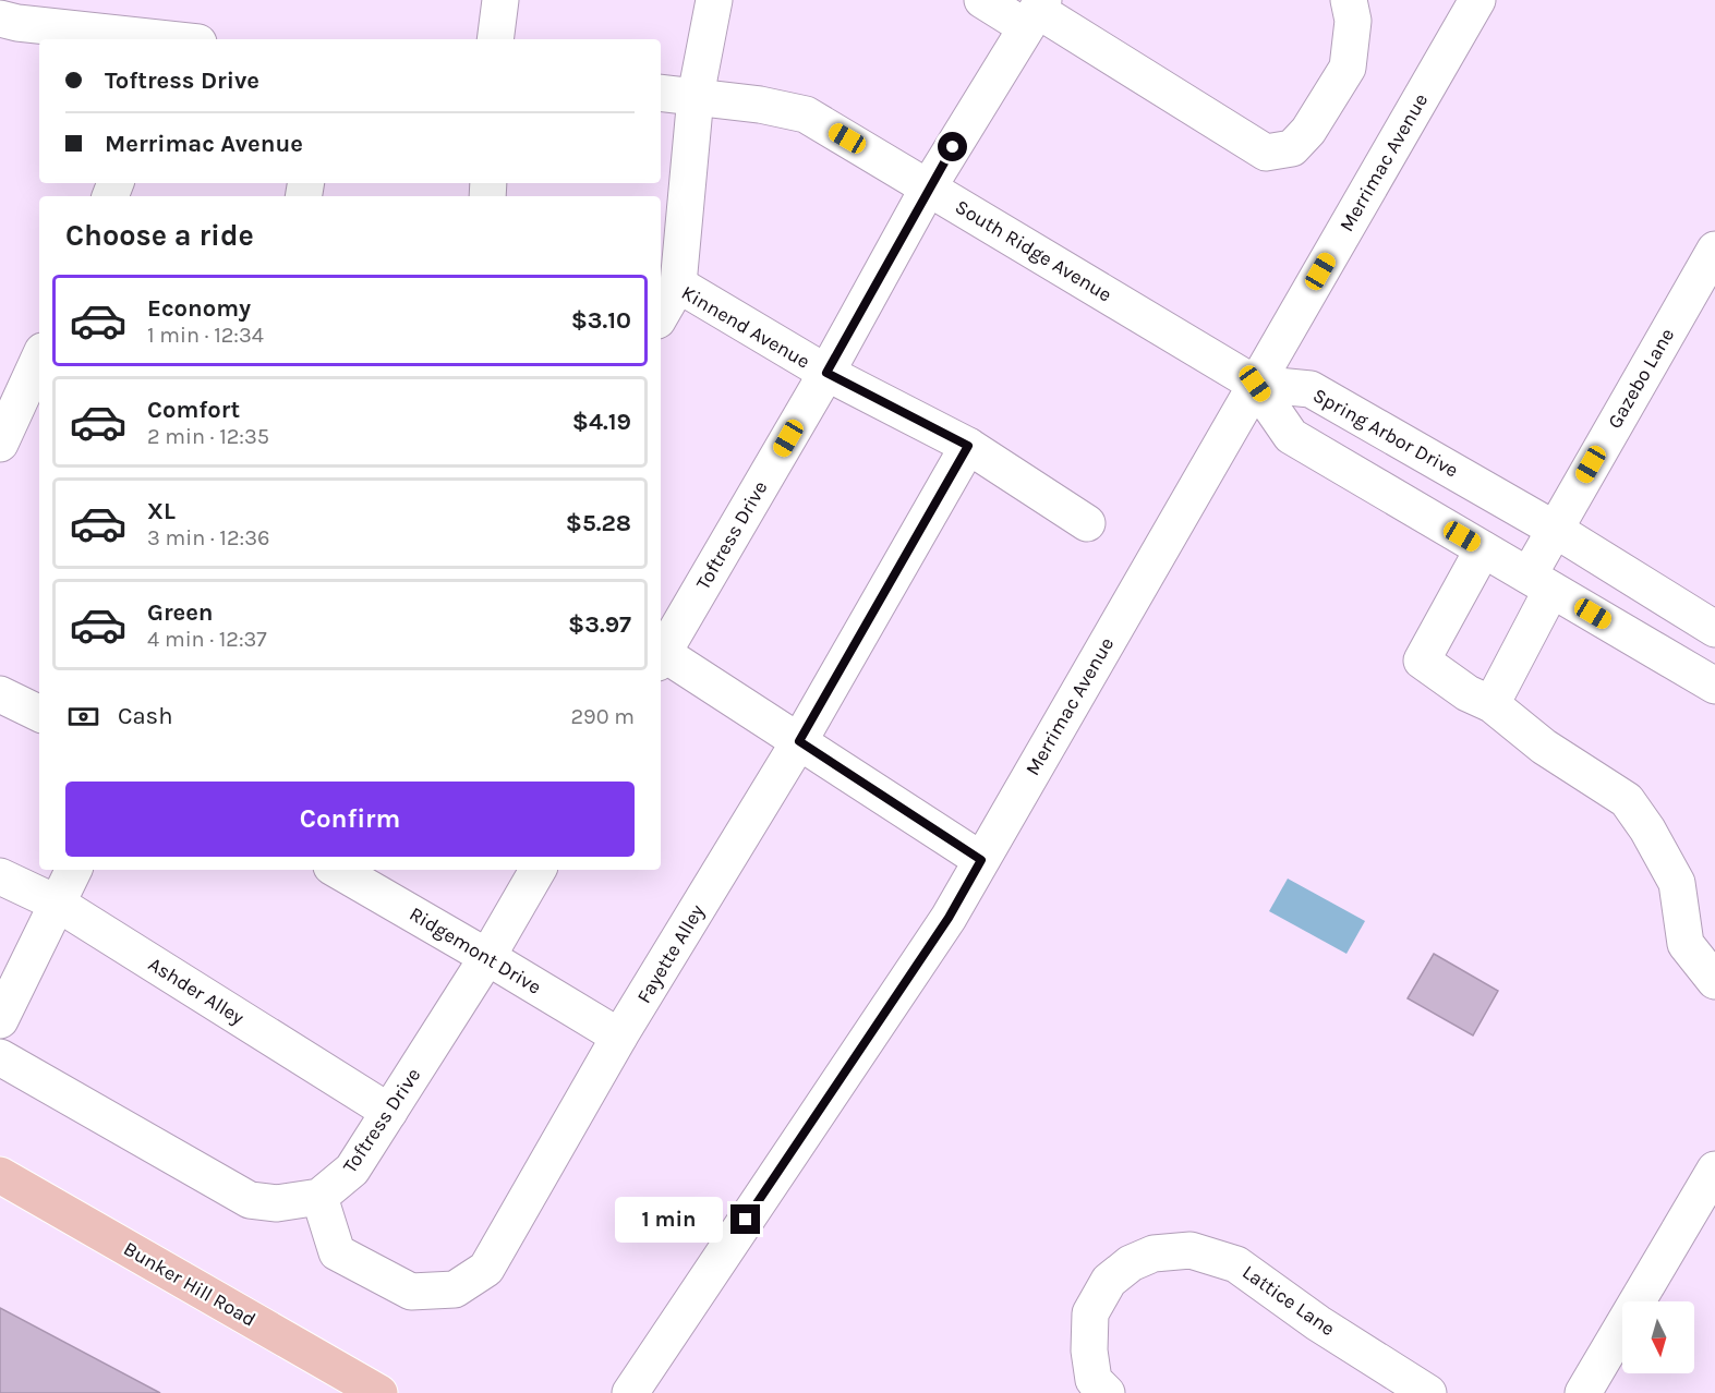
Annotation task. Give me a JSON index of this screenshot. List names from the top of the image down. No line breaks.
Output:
{"streets":{"main road":["Bunker Hill Road"],"street":["Merrimac Avenue","South Ridge Avenue","Kinnend Avenue","Gazebo Lane","Spring Arbor Drive","Toftress Drive","Ridgemont Drive","Fayette Alley","Ashder Alley","Lattice Lane"]},"crossings":[["Merrimac Avenue","South Ridge Avenue"],["Merrimac Avenue","Spring Arbor Drive"],["South Ridge Avenue","Spring Arbor Drive"],["South Ridge Avenue","Toftress Drive"],["Kinnend Avenue","Toftress Drive"],["Kinnend Avenue","Fayette Alley"],["Gazebo Lane","Spring Arbor Drive"],["Toftress Drive","Ridgemont Drive"],["Toftress Drive","Fayette Alley"],["Toftress Drive","Ashder Alley"],["Ridgemont Drive","Fayette Alley"]],"north":"bottom","page":{"banner":["Toftress Drive","Merrimac Avenue"],"heading":"Choose a ride","list":[{"name":"Economy","note":"1 min · 12:34","value":"$3.10"},{"name":"Comfort","note":"2 min · 12:35","value":"$4.19"},{"name":"XL","note":"3 min · 12:36","value":"$5.28"},{"name":"Green","note":"4 min · 12:37","value":"$3.97"}],"pay":["Cash","290 m"],"buttons":"Confirm","bubble":"1 min"}}
